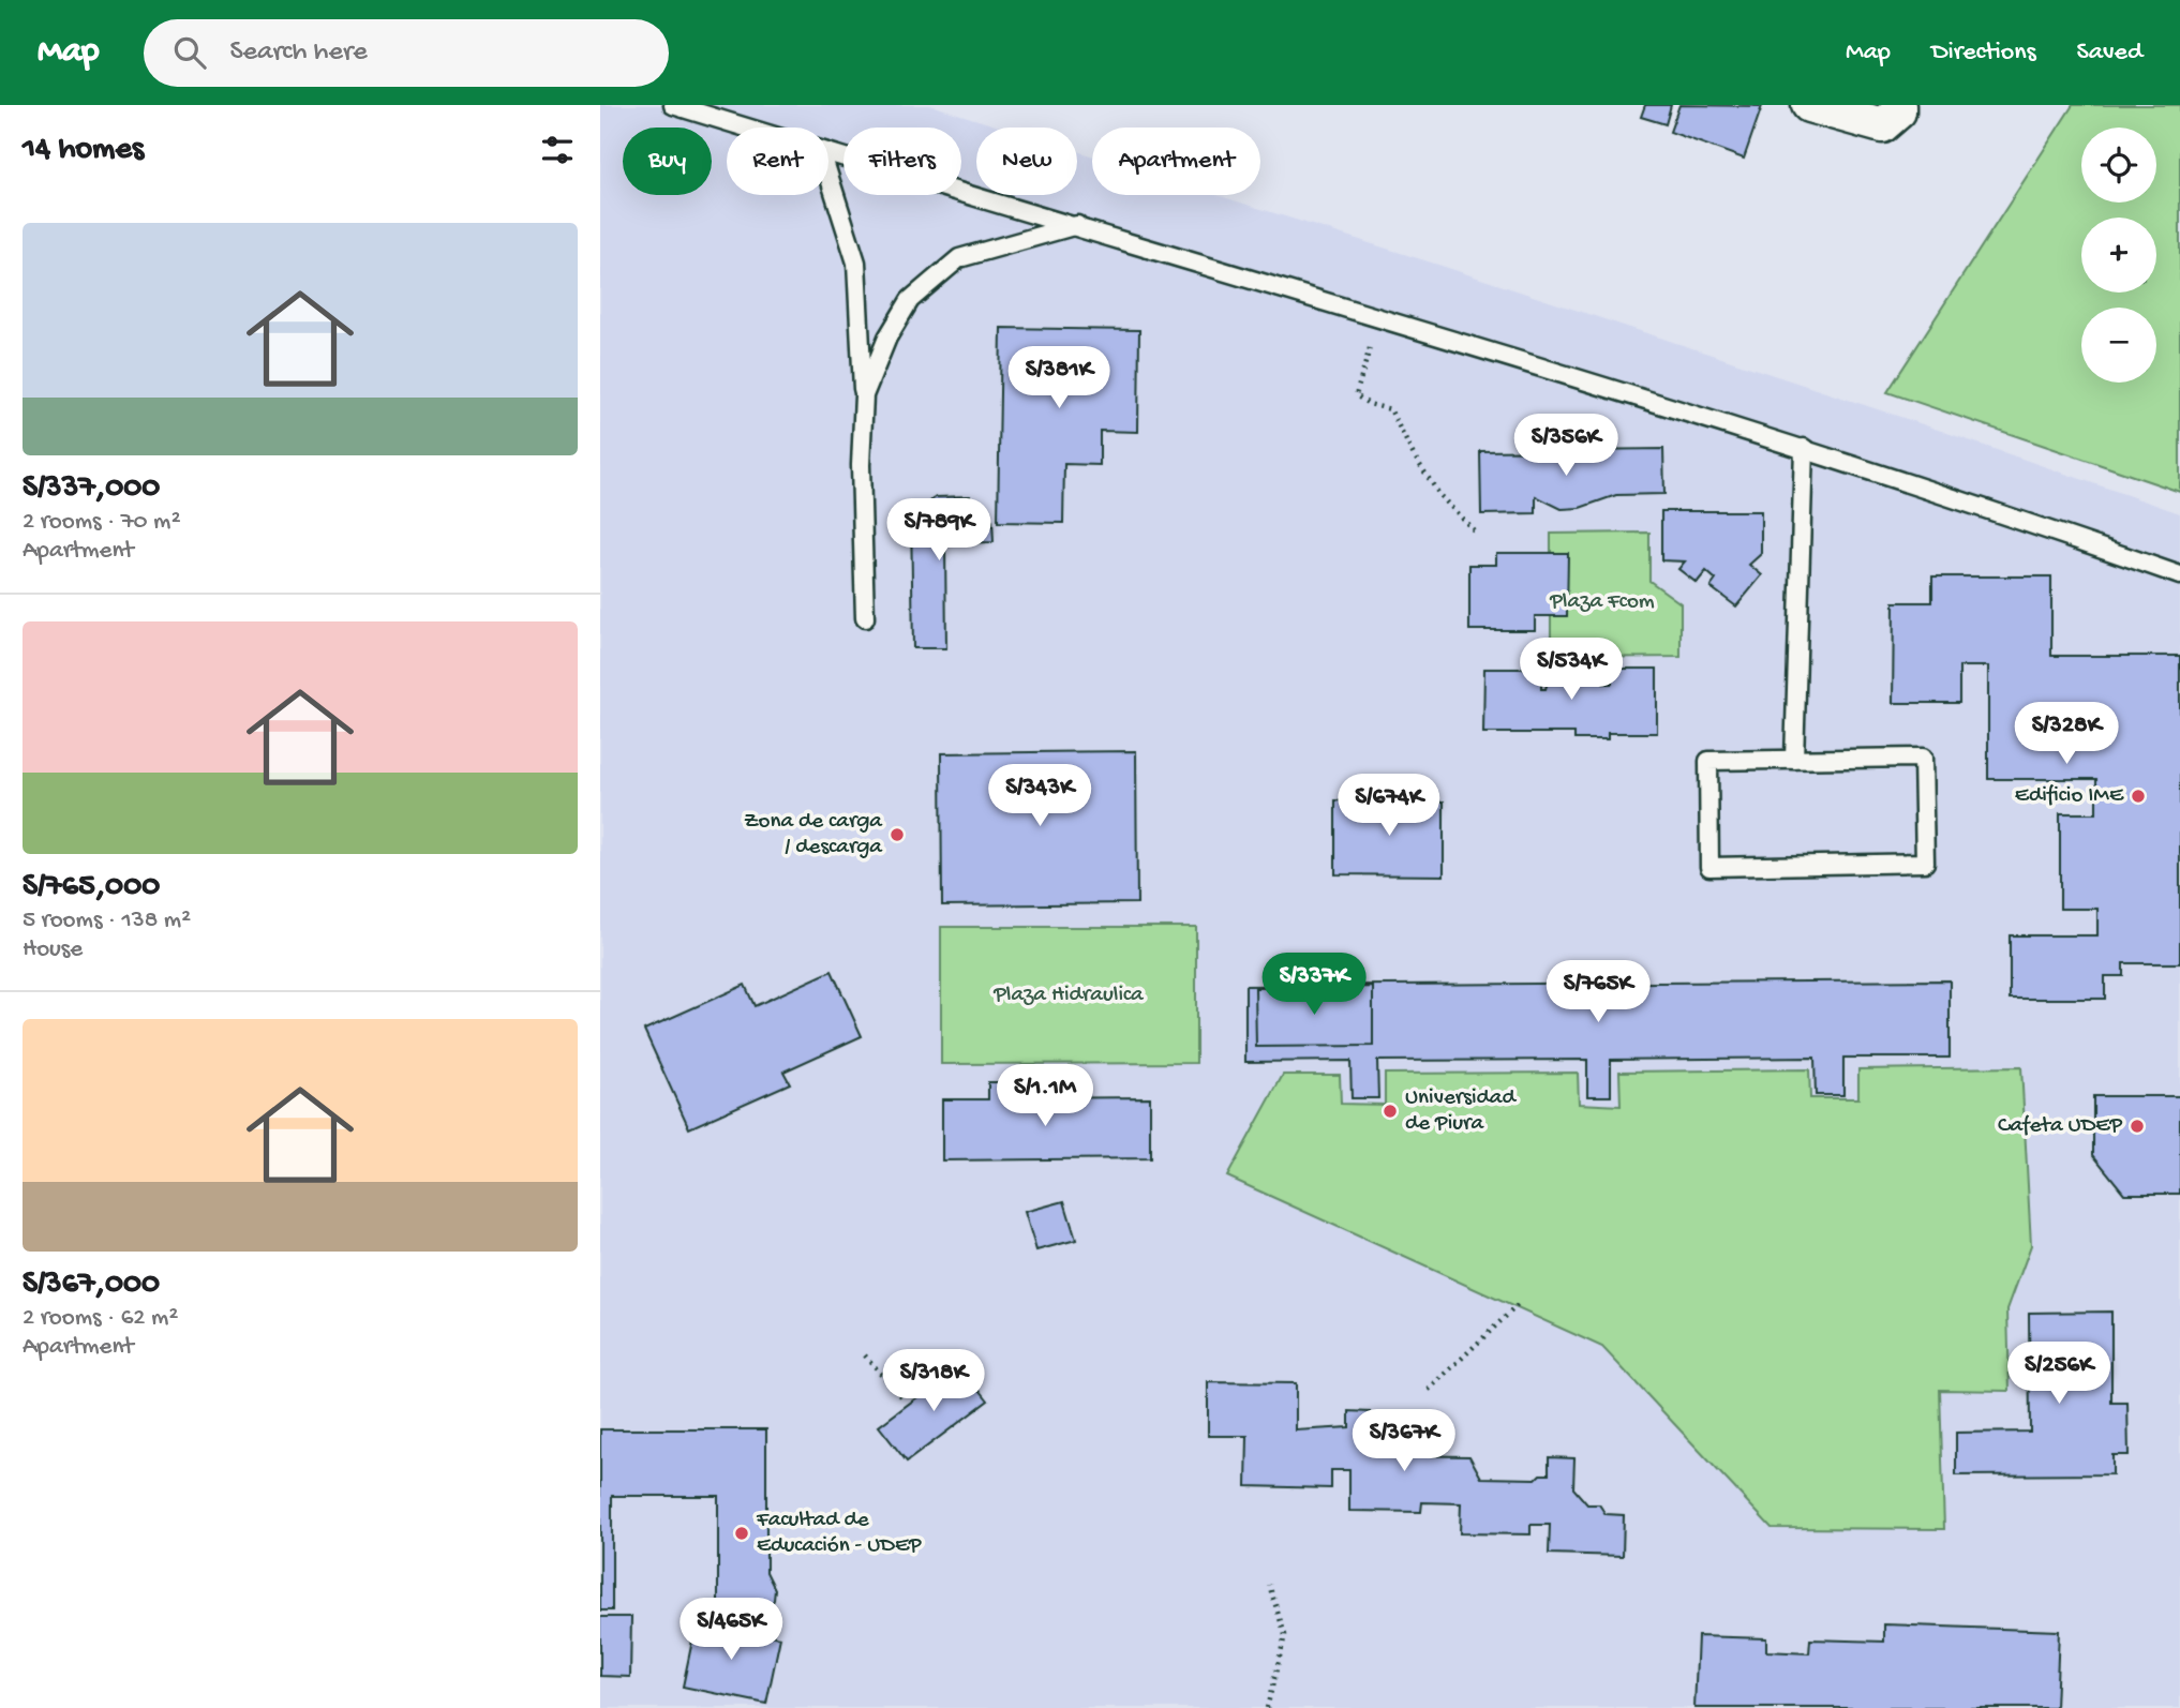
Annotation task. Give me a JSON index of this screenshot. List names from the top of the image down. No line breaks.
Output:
{"parks":["Plaza Fcom","Plaza Hidraulica"],"places":["Edificio IME","Zona de carga / descarga","Universidad de Piura","Cafeta UDEP","Facultad de Educación - UDEP"],"page":{"header":"Map","search":"Search here","nav":["Map","Directions","Saved"],"heading":"14 homes","map_buttons":["+","−"],"chip":["Buy","Rent","Filters","New","Apartment"],"list":[{"name":"S/337,000","note":"2 rooms · 70 m² · Apartment"},{"name":"S/765,000","note":"5 rooms · 138 m² · House"},{"name":"S/367,000","note":"2 rooms · 62 m² · Apartment"}],"price":["S/381K","S/356K","S/789K","S/534K","S/328K","S/343K","S/674K","S/337K","S/765K","S/1.1M","S/256K","S/318K","S/367K","S/465K"]}}
